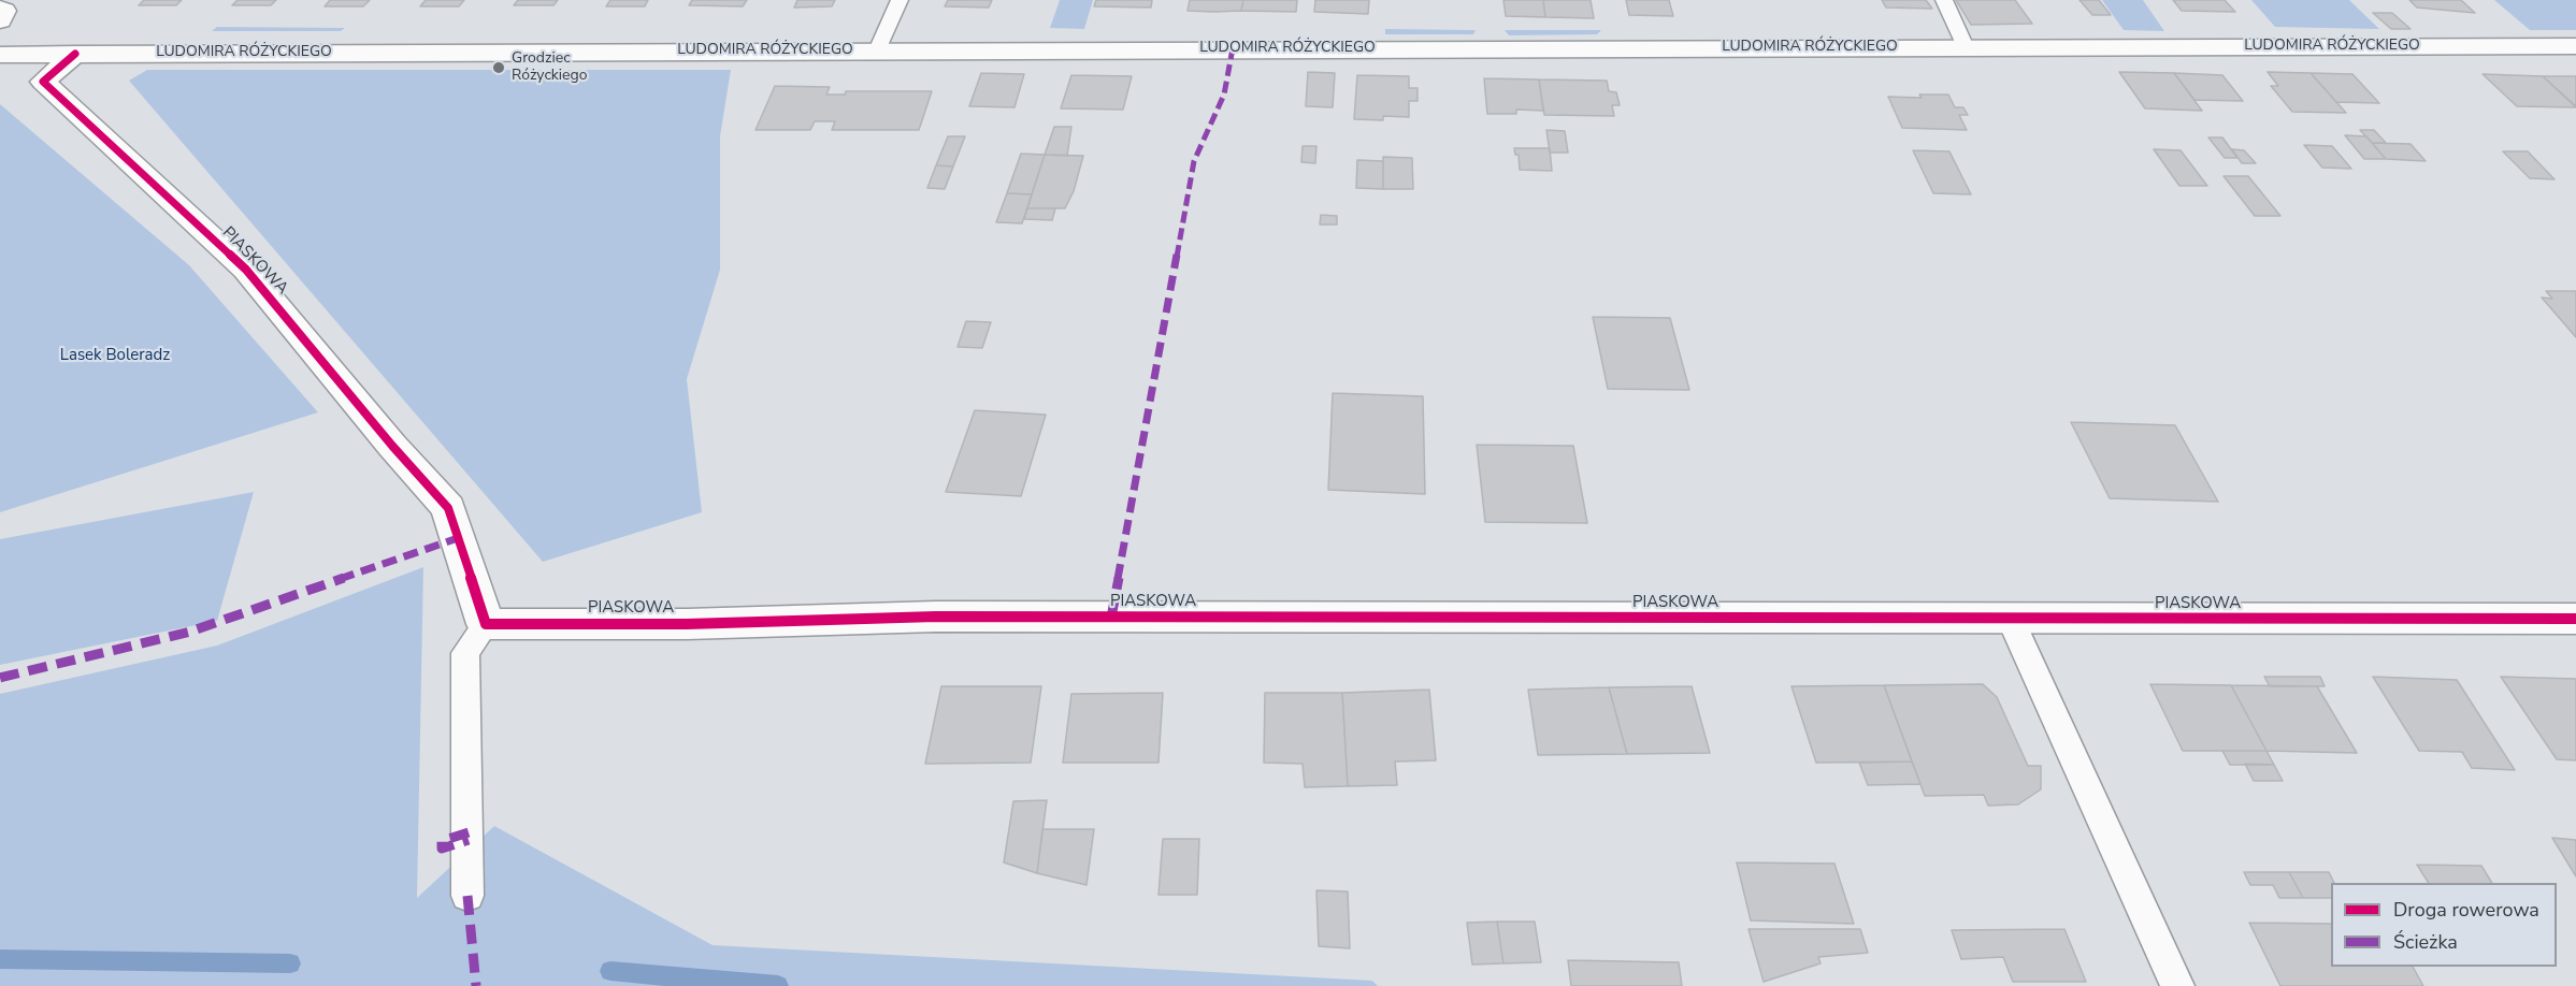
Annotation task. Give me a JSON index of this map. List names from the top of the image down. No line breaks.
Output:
{"streets":{"street":["LUDOMIRA RÓŻYCKIEGO","PIASKOWA"]},"crossings":[["LUDOMIRA RÓŻYCKIEGO","PIASKOWA"]],"parks":["Lasek Boleradz"],"places":["Grodziec Różyckiego"],"legend":["Droga rowerowa","Ścieżka"]}
